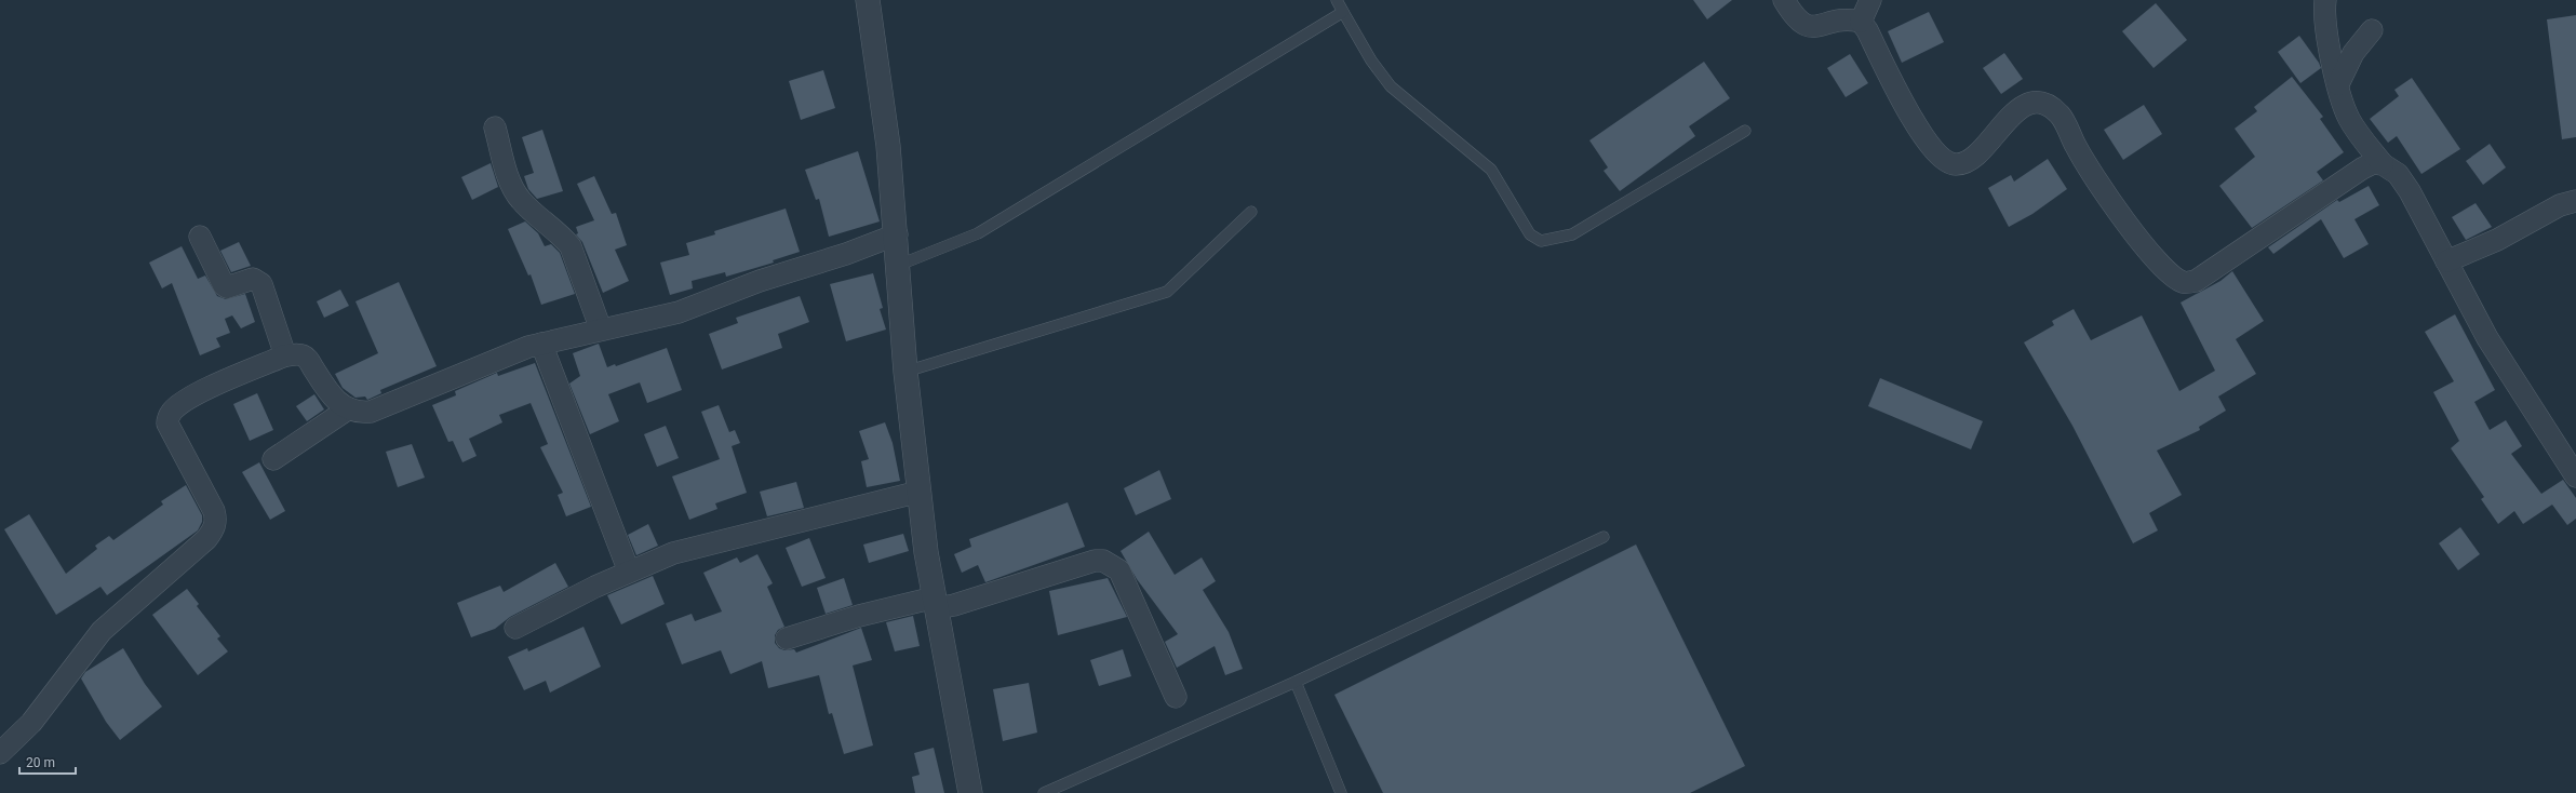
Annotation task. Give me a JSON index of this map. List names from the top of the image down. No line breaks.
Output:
{"scale_bar":"20 m"}
